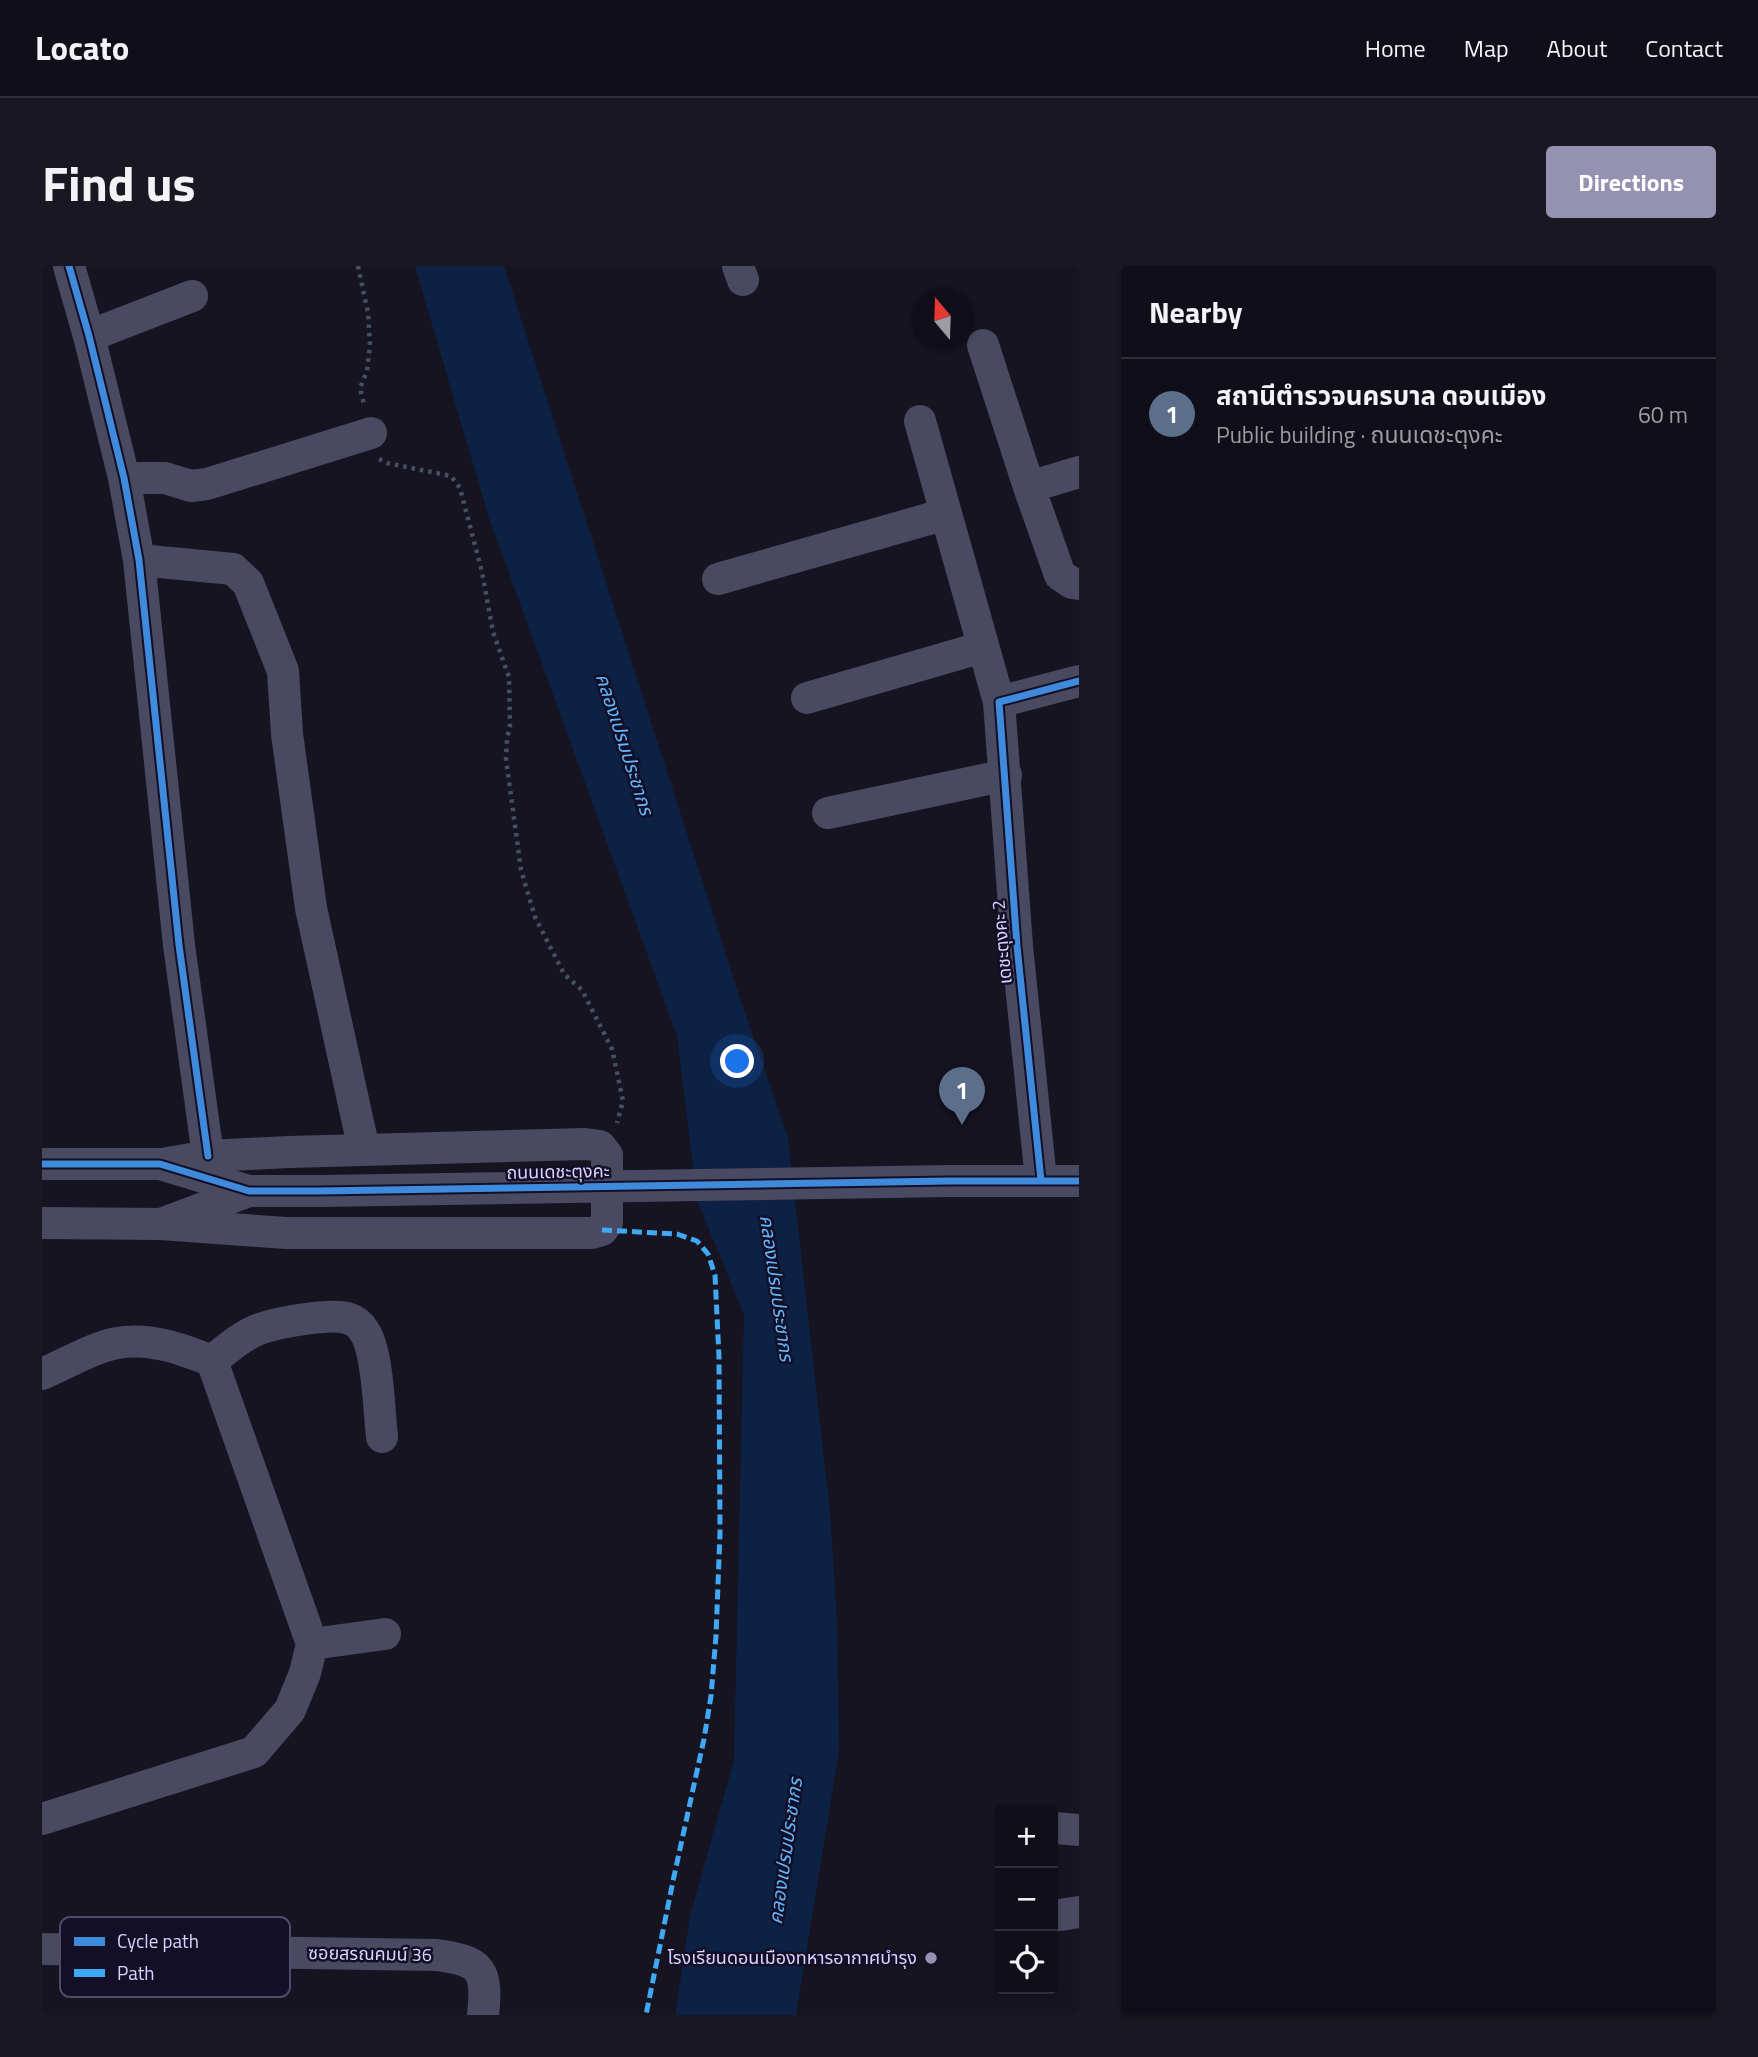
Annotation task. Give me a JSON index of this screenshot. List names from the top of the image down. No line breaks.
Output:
{"streets":{"street":["เดชะตุงคะ 2","ถนนเดชะตุงคะ","ซอยสรณคมน์ 36"]},"crossings":[["เดชะตุงคะ 2","ถนนเดชะตุงคะ"]],"water":["คลองเปรมประชากร"],"places":["โรงเรียนดอนเมืองทหารอากาศบำรุง"],"legend":["Cycle path","Path"],"north":"top","page":{"header":"Locato","nav":["Home","Map","About","Contact"],"title":"Find us","buttons":"Directions","heading":"Nearby","list":[{"mark":"1","name":"สถานีตำรวจนครบาล ดอนเมือง","note":"Public building · ถนนเดชะตุงคะ","value":"60 m"}],"pins":"1","map_buttons":["+","−"]}}
